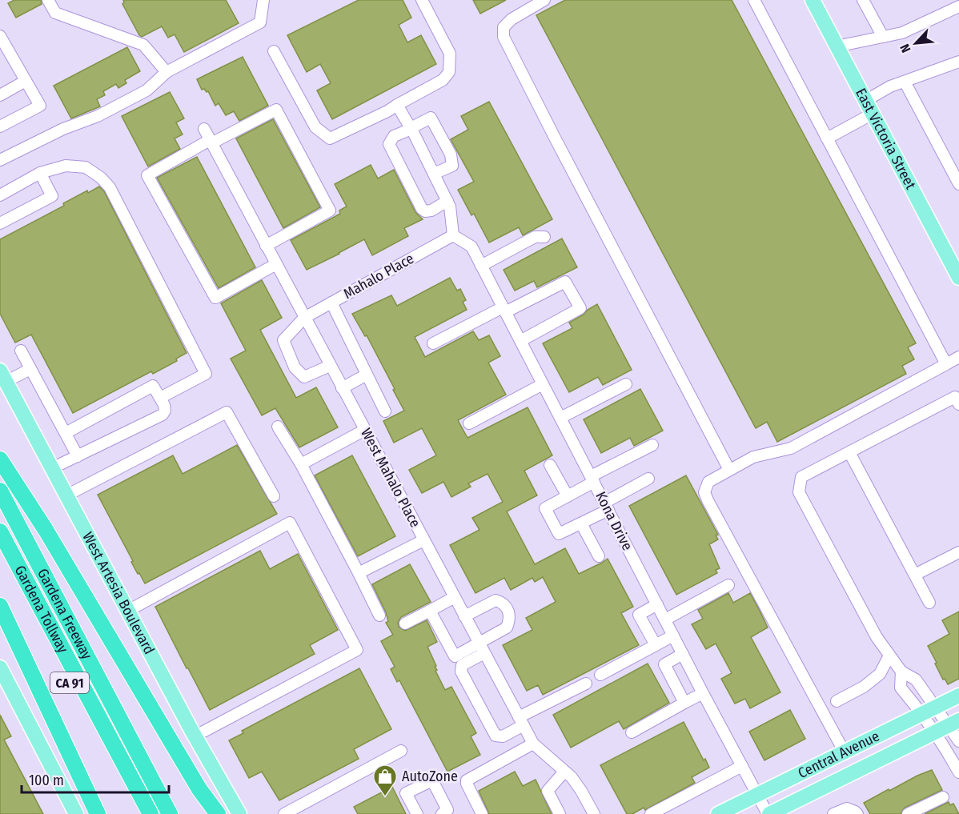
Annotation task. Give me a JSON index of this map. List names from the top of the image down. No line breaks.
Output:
{"streets":{"highway":["Gardena Tollway","Gardena Freeway","CA 91"],"main road":["East Victoria Street","West Artesia Boulevard","Central Avenue"],"street":["Mahalo Place","West Mahalo Place","Kona Drive"]},"crossings":[["Mahalo Place","West Mahalo Place"],["Mahalo Place","Kona Drive"],["Kona Drive","Central Avenue"],["Gardena Tollway","Gardena Freeway"]],"places":{"shop":["AutoZone"]},"scale_bar":"100 m","north":"bottom left"}
